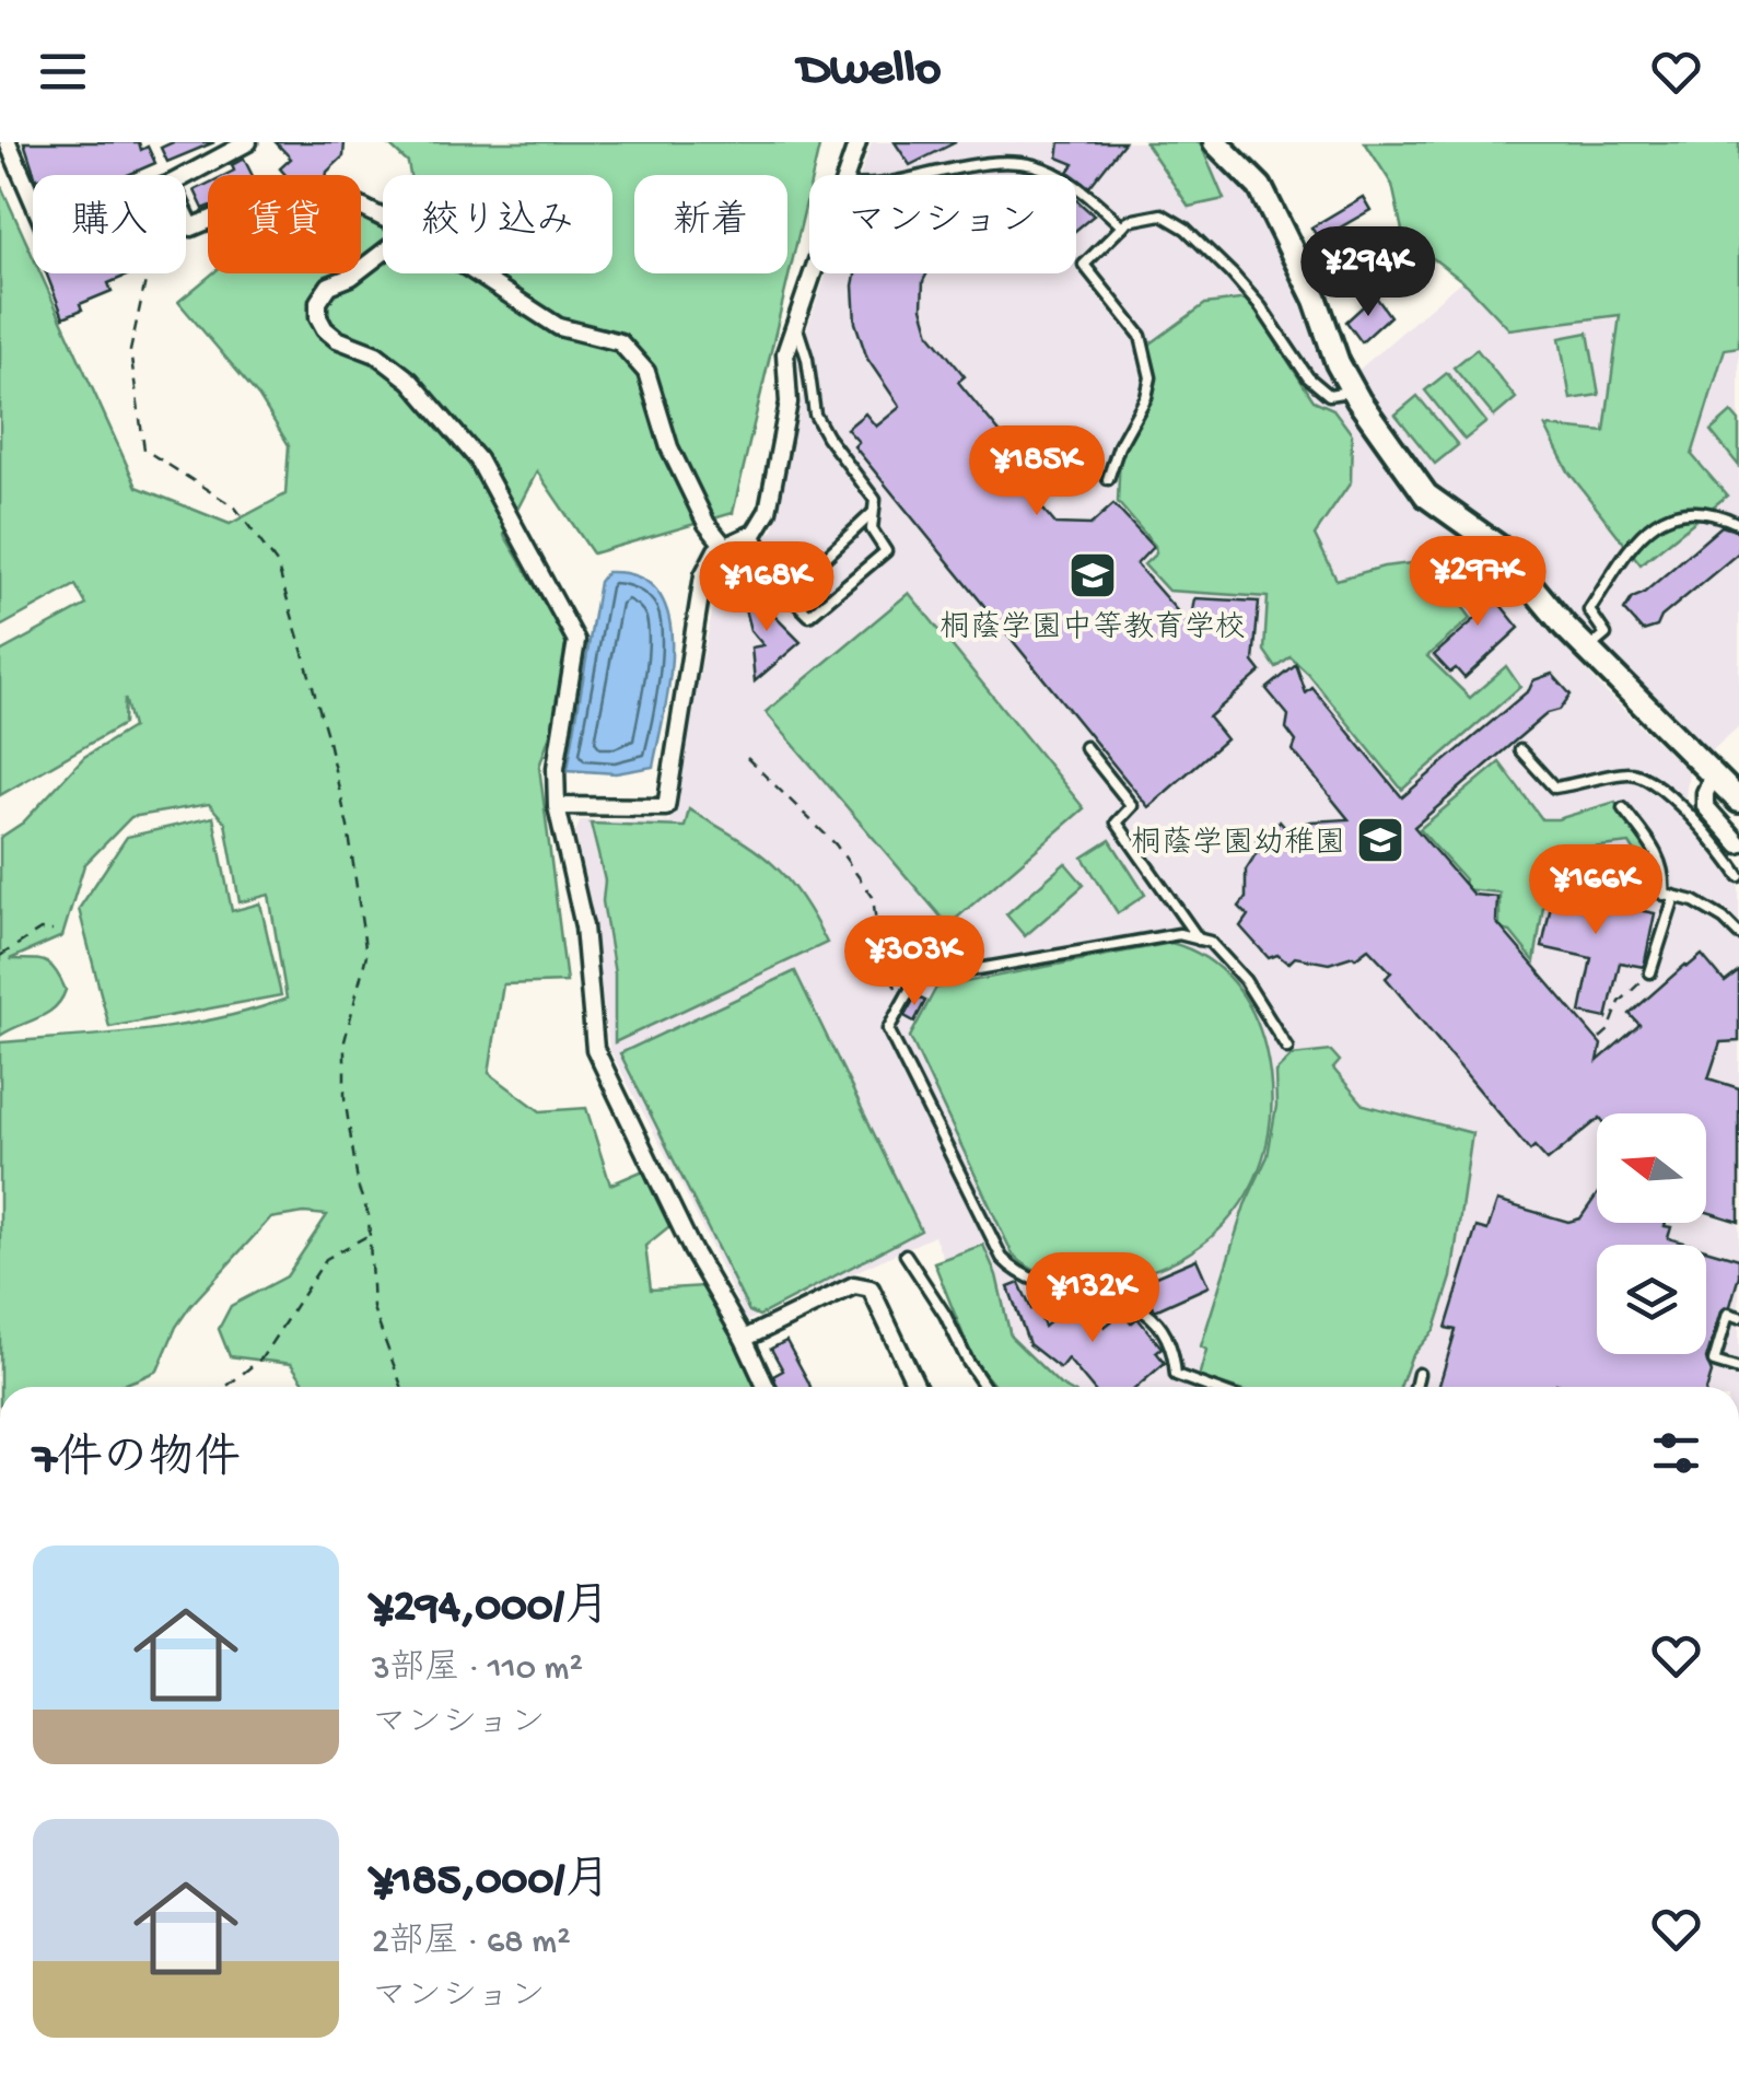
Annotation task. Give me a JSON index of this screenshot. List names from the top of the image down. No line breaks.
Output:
{"places":{"school or university":["桐蔭学園中等教育学校","桐蔭学園幼稚園"]},"north":"left","page":{"header":"Dwello","chip":["購入","賃貸","絞り込み","新着","マンション"],"price":["¥294K","¥185K","¥297K","¥168K","¥166K","¥303K","¥132K"],"heading":"7件の物件","list":[{"name":"¥294,000/月","note":"3部屋 · 110 m² · マンション"},{"name":"¥185,000/月","note":"2部屋 · 68 m² · マンション"}]}}
